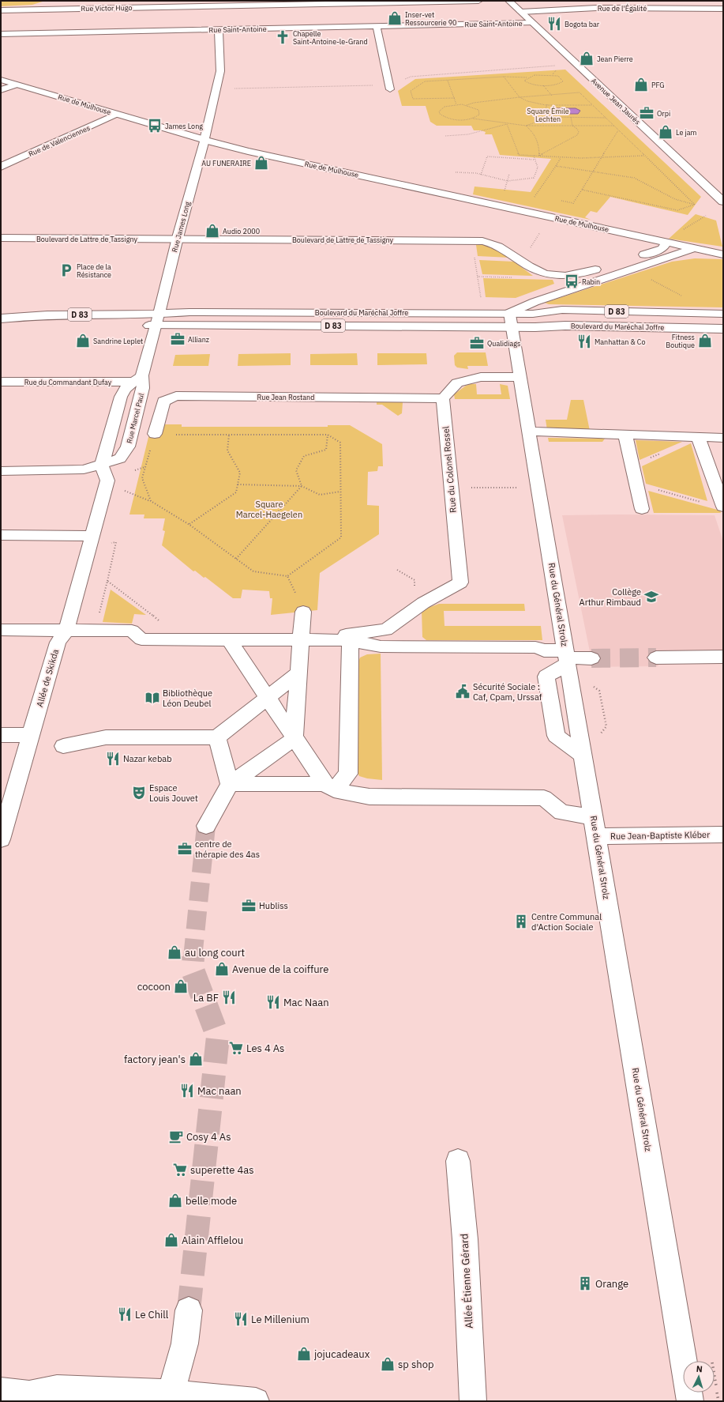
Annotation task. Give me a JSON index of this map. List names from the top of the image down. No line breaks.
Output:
{"streets":{"street":["Rue Victor Hugo","Rue de l'Égalité","Rue Saint-Antoine","Avenue Jean Jaurès","Rue de Mulhouse","Rue de Valenciennes","Rue James Long","Boulevard de Lattre de Tassigny","D 83","Boulevard du Maréchal Joffre","Rue du Commandant Dufay","Rue Jean Rostand","Rue Marcel Paul","Rue du Colonel Rossel","Rue du Général Strolz","Allée de Skikda","Rue Jean-Baptiste Kléber","Allée Étienne Gérard"]},"crossings":[["Rue de l'Égalité","Avenue Jean Jaurès"],["Rue Saint-Antoine","Avenue Jean Jaurès"],["Rue Saint-Antoine","Rue James Long"],["Rue de Mulhouse","Rue de Valenciennes"],["Rue de Mulhouse","Rue James Long"],["Rue James Long","Boulevard de Lattre de Tassigny"],["Rue James Long","Boulevard du Maréchal Joffre"],["Rue James Long","Rue Marcel Paul"],["Boulevard du Maréchal Joffre","Rue Marcel Paul"],["Boulevard du Maréchal Joffre","Rue du Général Strolz"],["Rue du Commandant Dufay","Rue Marcel Paul"],["Rue Jean Rostand","Rue du Colonel Rossel"],["Rue Marcel Paul","Allée de Skikda"],["Rue du Général Strolz","Rue Jean-Baptiste Kléber"]],"parks":["Square Émile Lechten","Square Marcel-Haegelen"],"places":{"shop":["Inser-vet Ressourcerie 90","Jean Pierre","PFG","Le jam","AU FUNERAIRE","Audio 2000","Sandrine Leplet","Fitness Boutique","au long court","Avenue de la coiffure","cocoon","factory jean's","belle mode","Alain Afflelou","jojucadeaux","sp shop"],"restaurant":["Bogota bar","Manhattan & Co","Nazar kebab","La BF","Mac Naan","Mac naan","Le Chill","Le Millenium"],"church":["Chapelle Saint-Antoine-le-Grand"],"office":["Orpi","Allianz","Qualidiags","centre de thérapie des 4as","Hubliss"],"bus stop":["James Long","Rabin"],"parking":["Place de la Résistance"],"school or university":["Collège Arthur Rimbaud"],"public building":["Sécurité Sociale : Caf, Cpam, Urssaf"],"library":["Bibliothèque Léon Deubel"],"theatre":["Espace Louis Jouvet"],"building":["Centre Communal d'Action Sociale","Orange"],"supermarket":["Les 4 As","superette 4as"],"cafe":["Cosy 4 As"]},"north":"top"}
